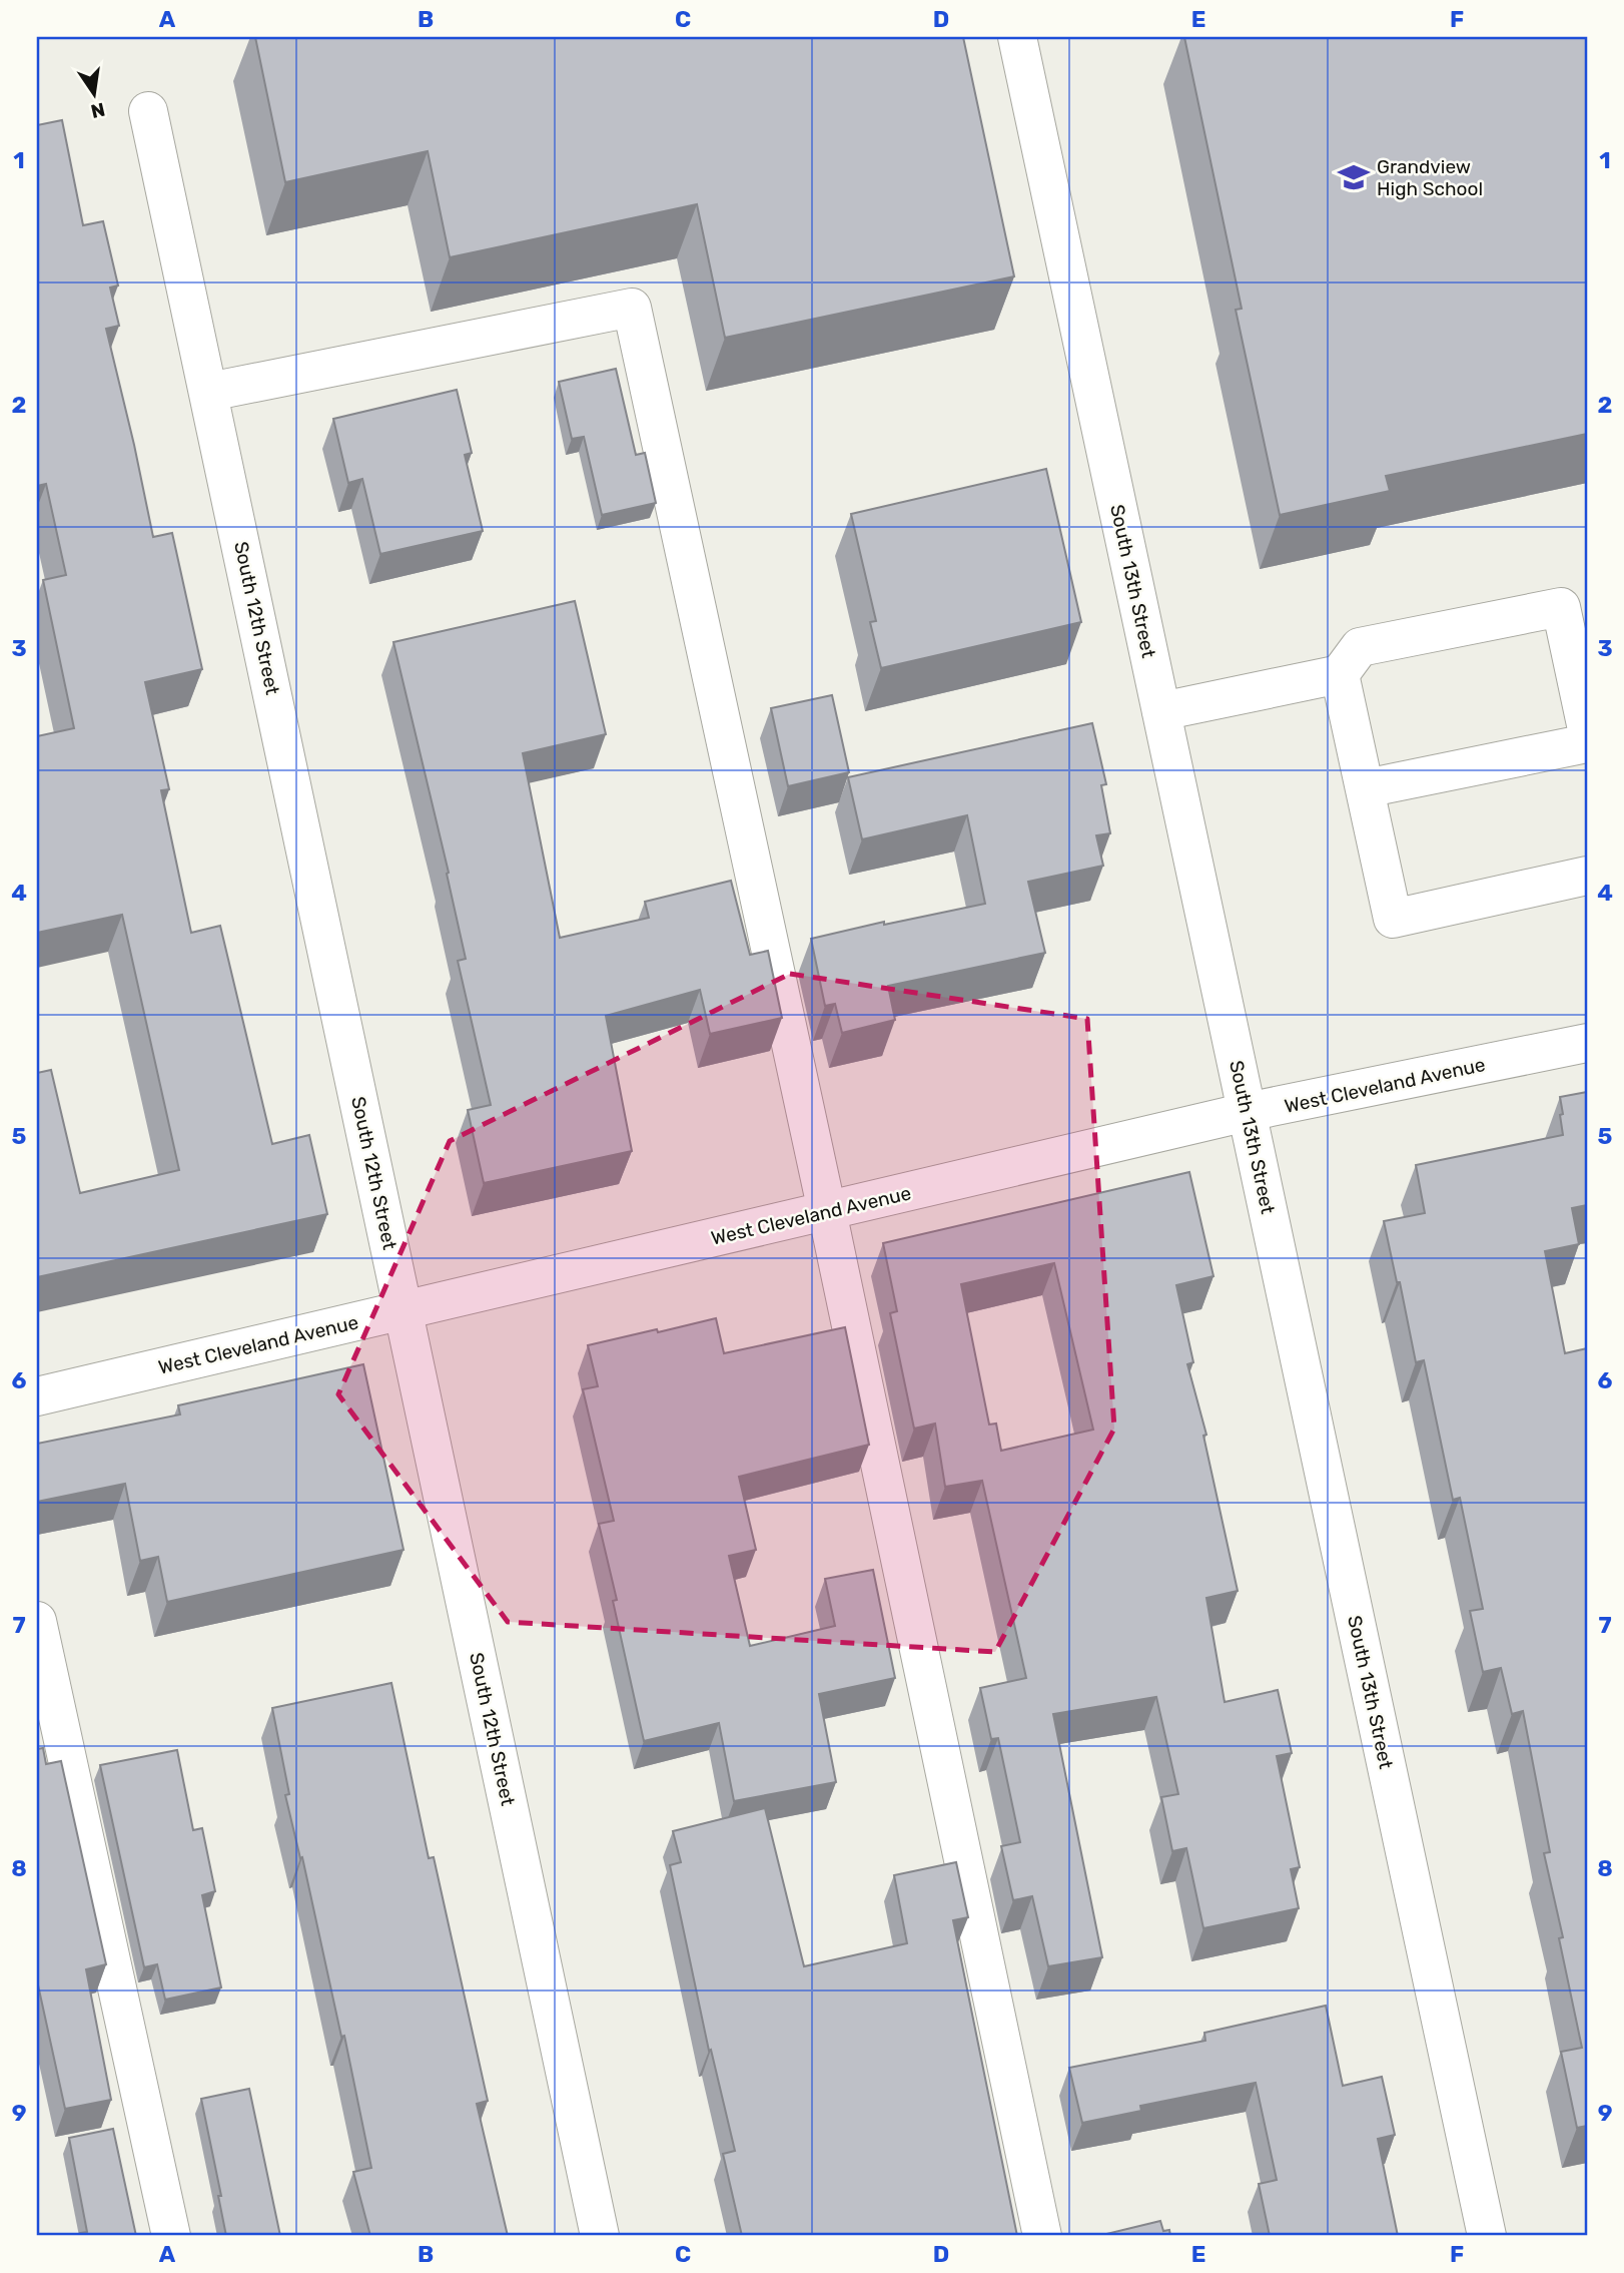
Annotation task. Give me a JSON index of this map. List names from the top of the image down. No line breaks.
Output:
{"streets":{"street":["South 13th Street","South 12th Street","West Cleveland Avenue"]},"crossings":[["South 13th Street","West Cleveland Avenue"],["South 12th Street","West Cleveland Avenue"]],"places":{"school or university":["Grandview High School"]},"north":"bottom","grid":{"columns":["A","B","C","D","E","F"],"rows":["1","2","3","4","5","6","7","8","9"]}}
